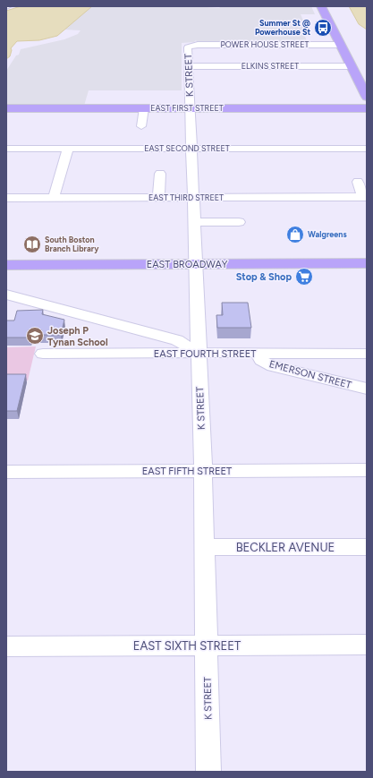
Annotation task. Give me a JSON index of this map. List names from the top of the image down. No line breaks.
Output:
{"streets":{"main road":["EAST FIRST STREET","EAST BROADWAY"],"street":["POWER HOUSE STREET","ELKINS STREET","K STREET","EAST SECOND STREET","EAST THIRD STREET","EAST FOURTH STREET","EMERSON STREET","EAST FIFTH STREET","BECKLER AVENUE","EAST SIXTH STREET"]},"crossings":[["POWER HOUSE STREET","K STREET"],["ELKINS STREET","K STREET"],["K STREET","EAST FIRST STREET"],["K STREET","EAST SECOND STREET"],["K STREET","EAST THIRD STREET"],["K STREET","EAST BROADWAY"],["K STREET","EAST FOURTH STREET"],["K STREET","EAST FIFTH STREET"],["K STREET","BECKLER AVENUE"],["K STREET","EAST SIXTH STREET"],["EAST FOURTH STREET","EMERSON STREET"]],"places":{"bus stop":["Summer St @ Powerhouse St"],"shop":["Walgreens"],"library":["South Boston Branch Library"],"supermarket":["Stop & Shop"],"school or university":["Joseph P Tynan School"]}}
